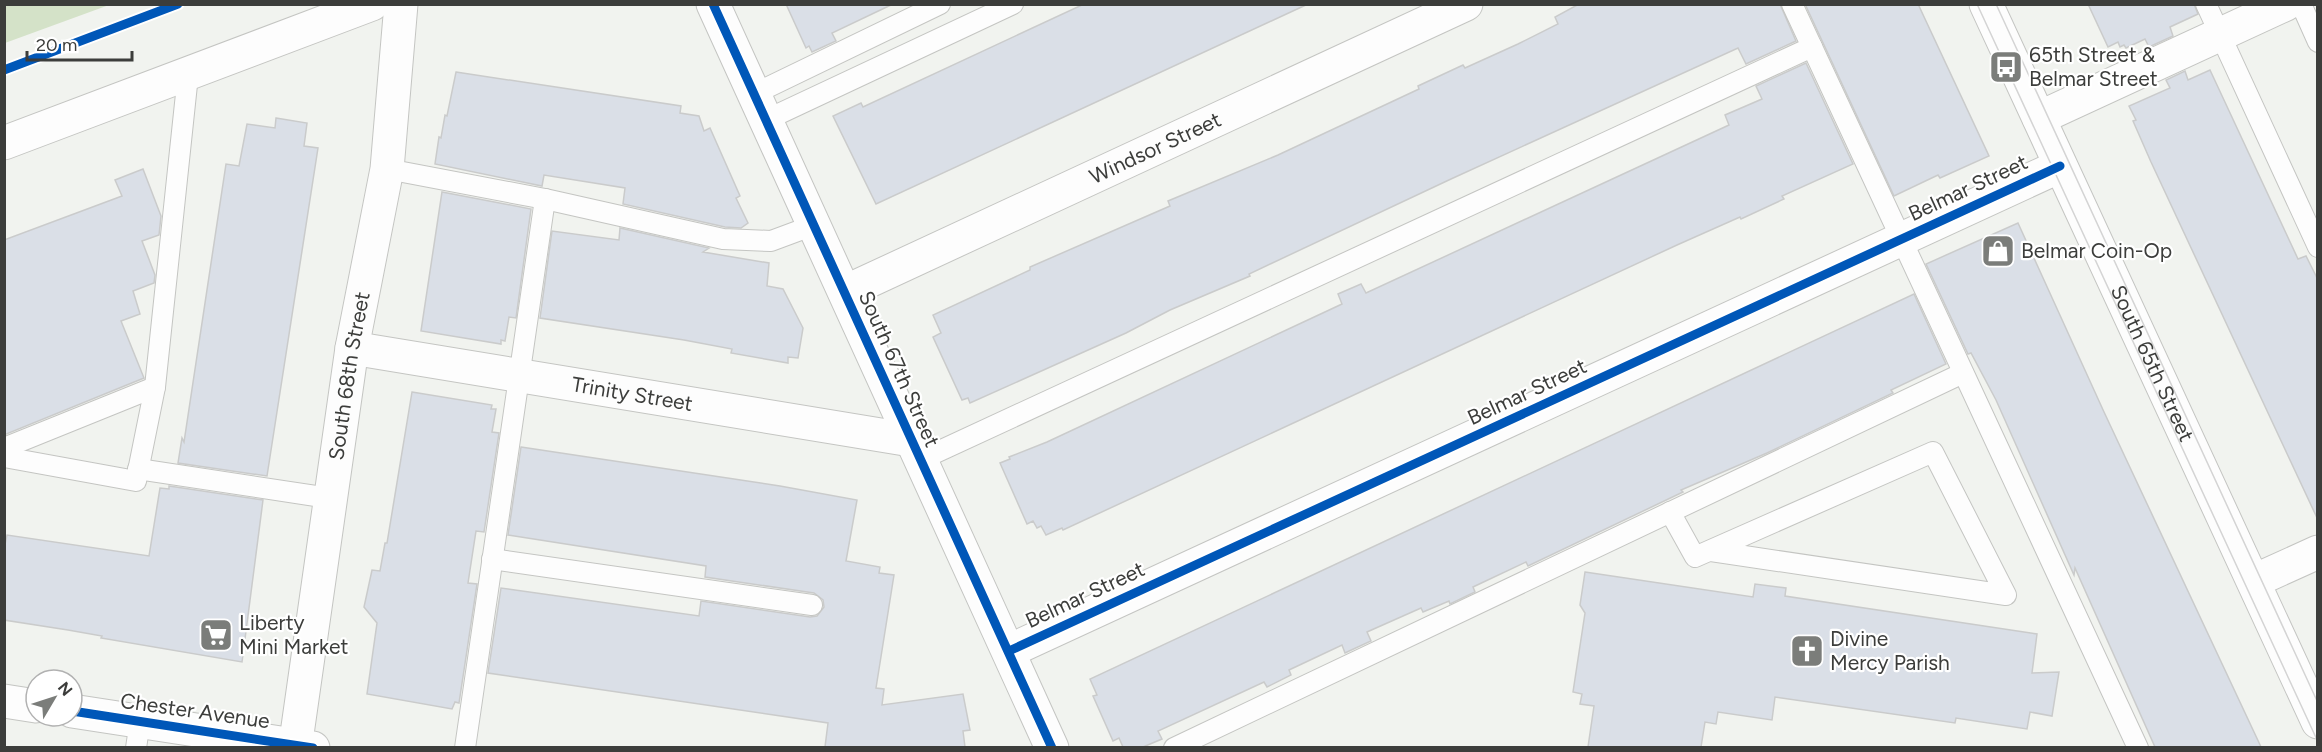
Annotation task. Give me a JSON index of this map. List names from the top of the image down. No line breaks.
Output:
{"streets":{"street":["Windsor Street","Belmar Street","South 65th Street","South 67th Street","South 68th Street","Trinity Street","Chester Avenue"]},"crossings":[["Windsor Street","South 67th Street"],["Belmar Street","South 65th Street"],["Belmar Street","South 67th Street"],["South 67th Street","Trinity Street"],["South 68th Street","Trinity Street"],["South 68th Street","Chester Avenue"]],"places":{"bus stop":["65th Street & Belmar Street"],"shop":["Belmar Coin-Op"],"supermarket":["Liberty Mini Market"],"church":["Divine Mercy Parish"]},"scale_bar":"20 m","north":"top right"}
